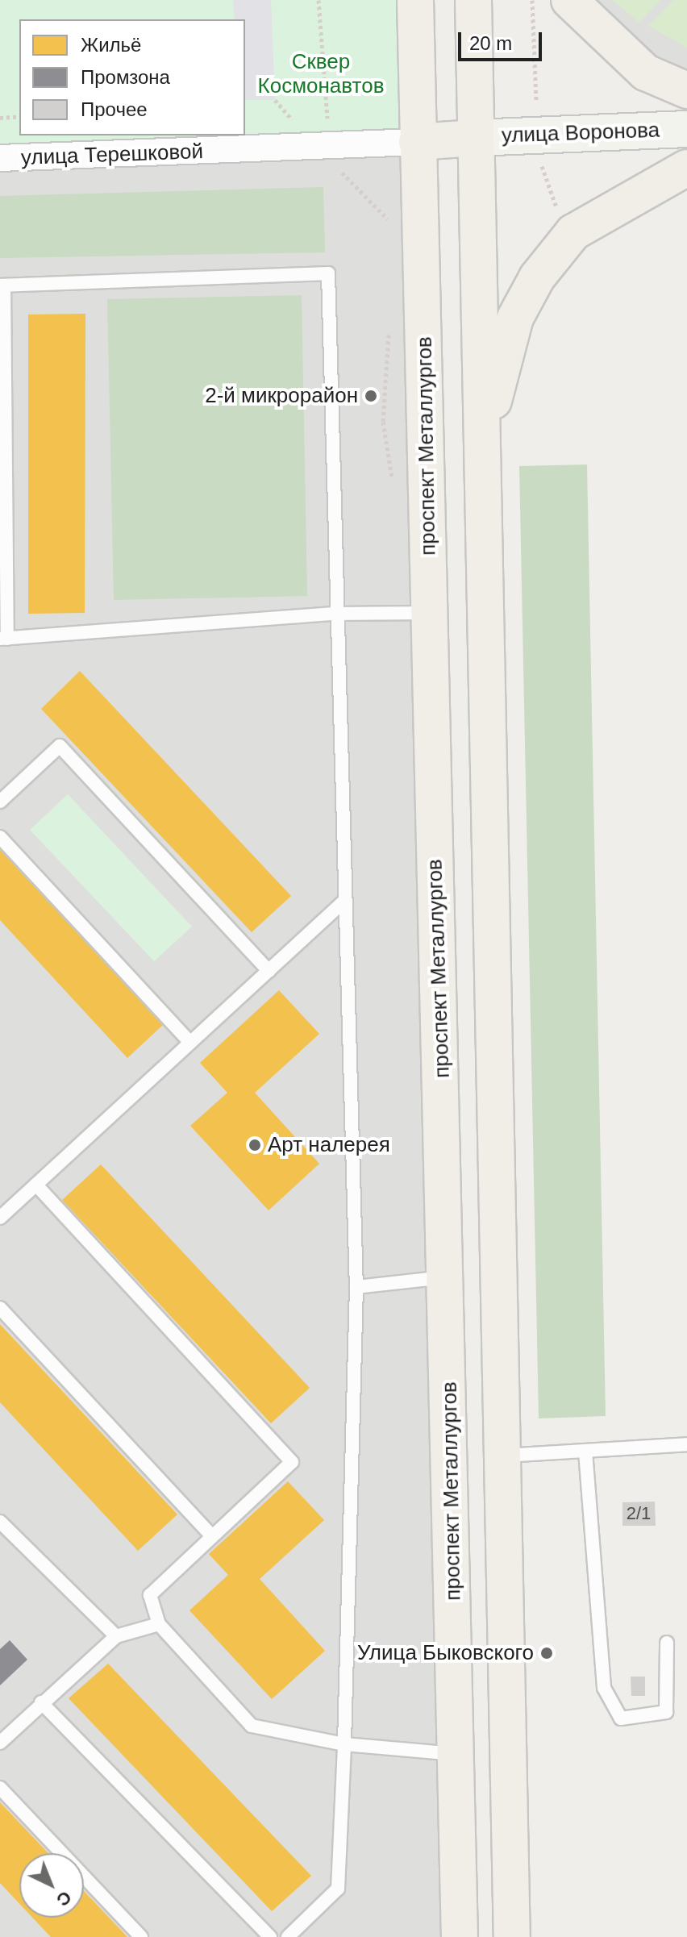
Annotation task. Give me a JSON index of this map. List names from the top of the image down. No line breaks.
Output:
{"streets":{"main road":["улица Воронова","проспект Металлургов"],"street":["улица Терешковой"]},"crossings":[["улица Терешковой","проспект Металлургов"]],"parks":["Сквер Космонавтов"],"places":["2-й микрорайон","Арт налерея","Улица Быковского"],"house_numbers":["2/1"],"legend":["Жильё","Промзона","Прочее"],"scale_bar":"20 m","north":"bottom right"}
